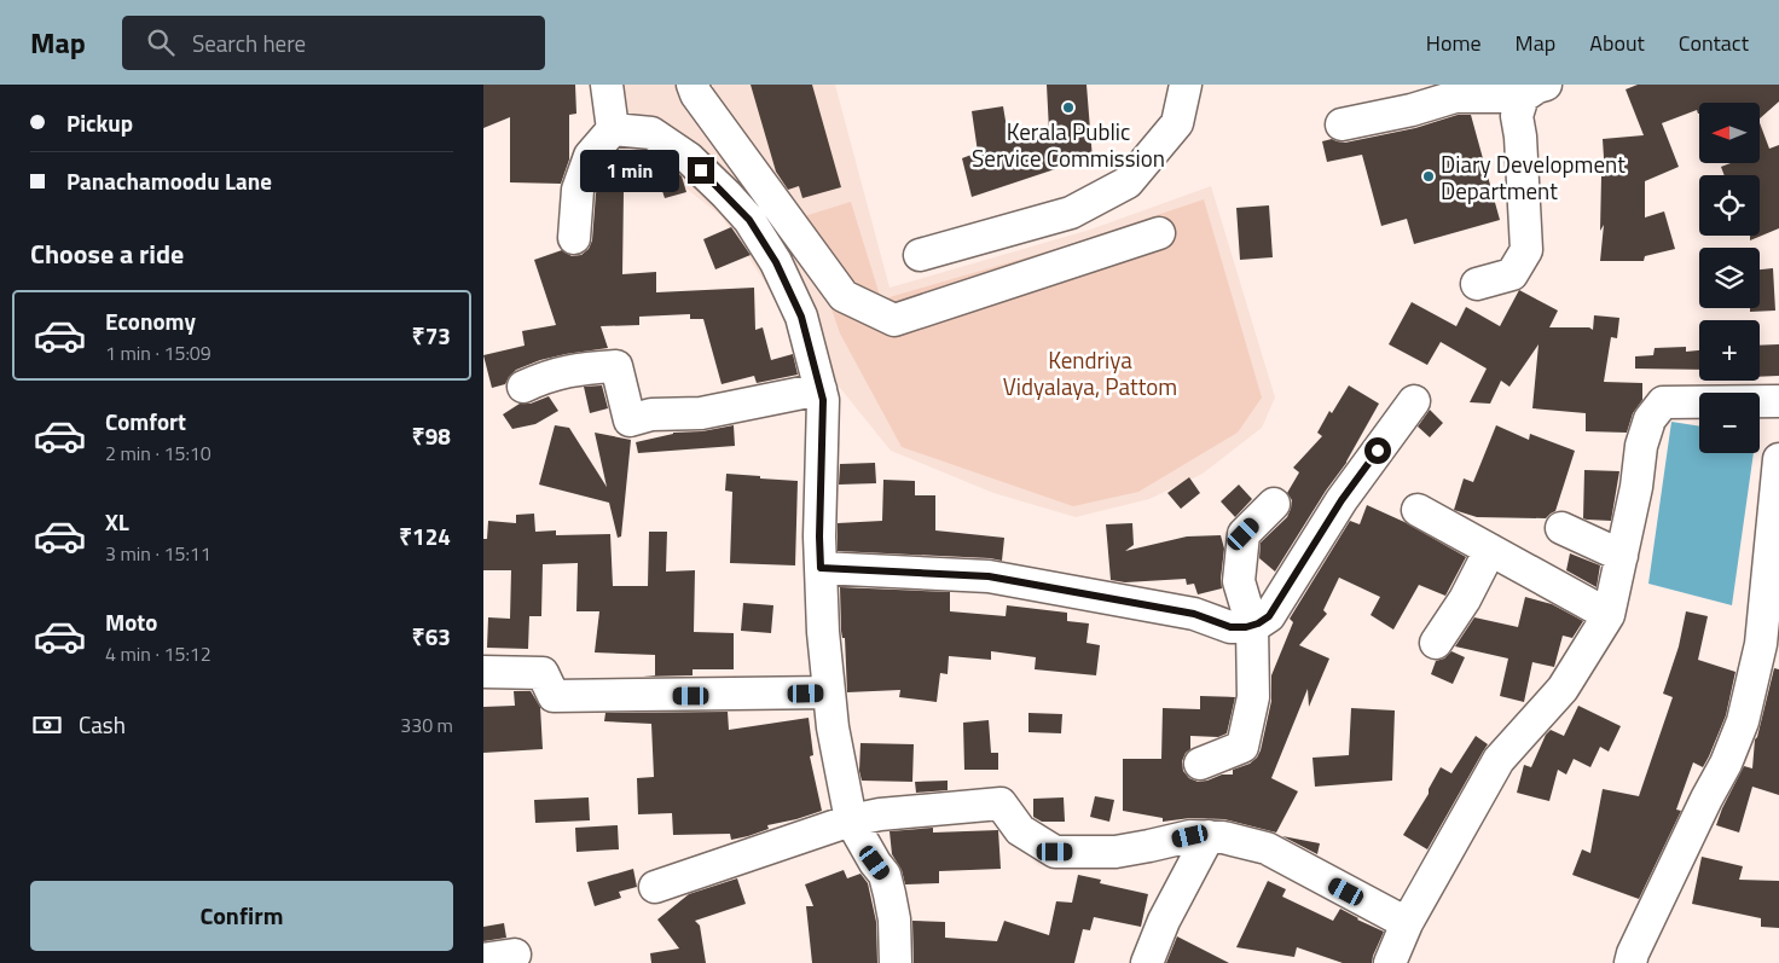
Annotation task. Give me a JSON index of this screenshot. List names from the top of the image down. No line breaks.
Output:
{"parks":["Kendriya Vidyalaya, Pattom"],"places":["Kerala Public Service Commission","Diary Development Department"],"north":"left","page":{"header":"Map","search":"Search here","nav":["Home","Map","About","Contact"],"banner":["Pickup","Panachamoodu Lane"],"map_buttons":["+","−"],"bubble":"1 min","heading":"Choose a ride","list":[{"name":"Economy","note":"1 min · 15:09","value":"₹73"},{"name":"Comfort","note":"2 min · 15:10","value":"₹98"},{"name":"XL","note":"3 min · 15:11","value":"₹124"},{"name":"Moto","note":"4 min · 15:12","value":"₹63"}],"pay":["Cash","330 m"],"buttons":"Confirm"}}
